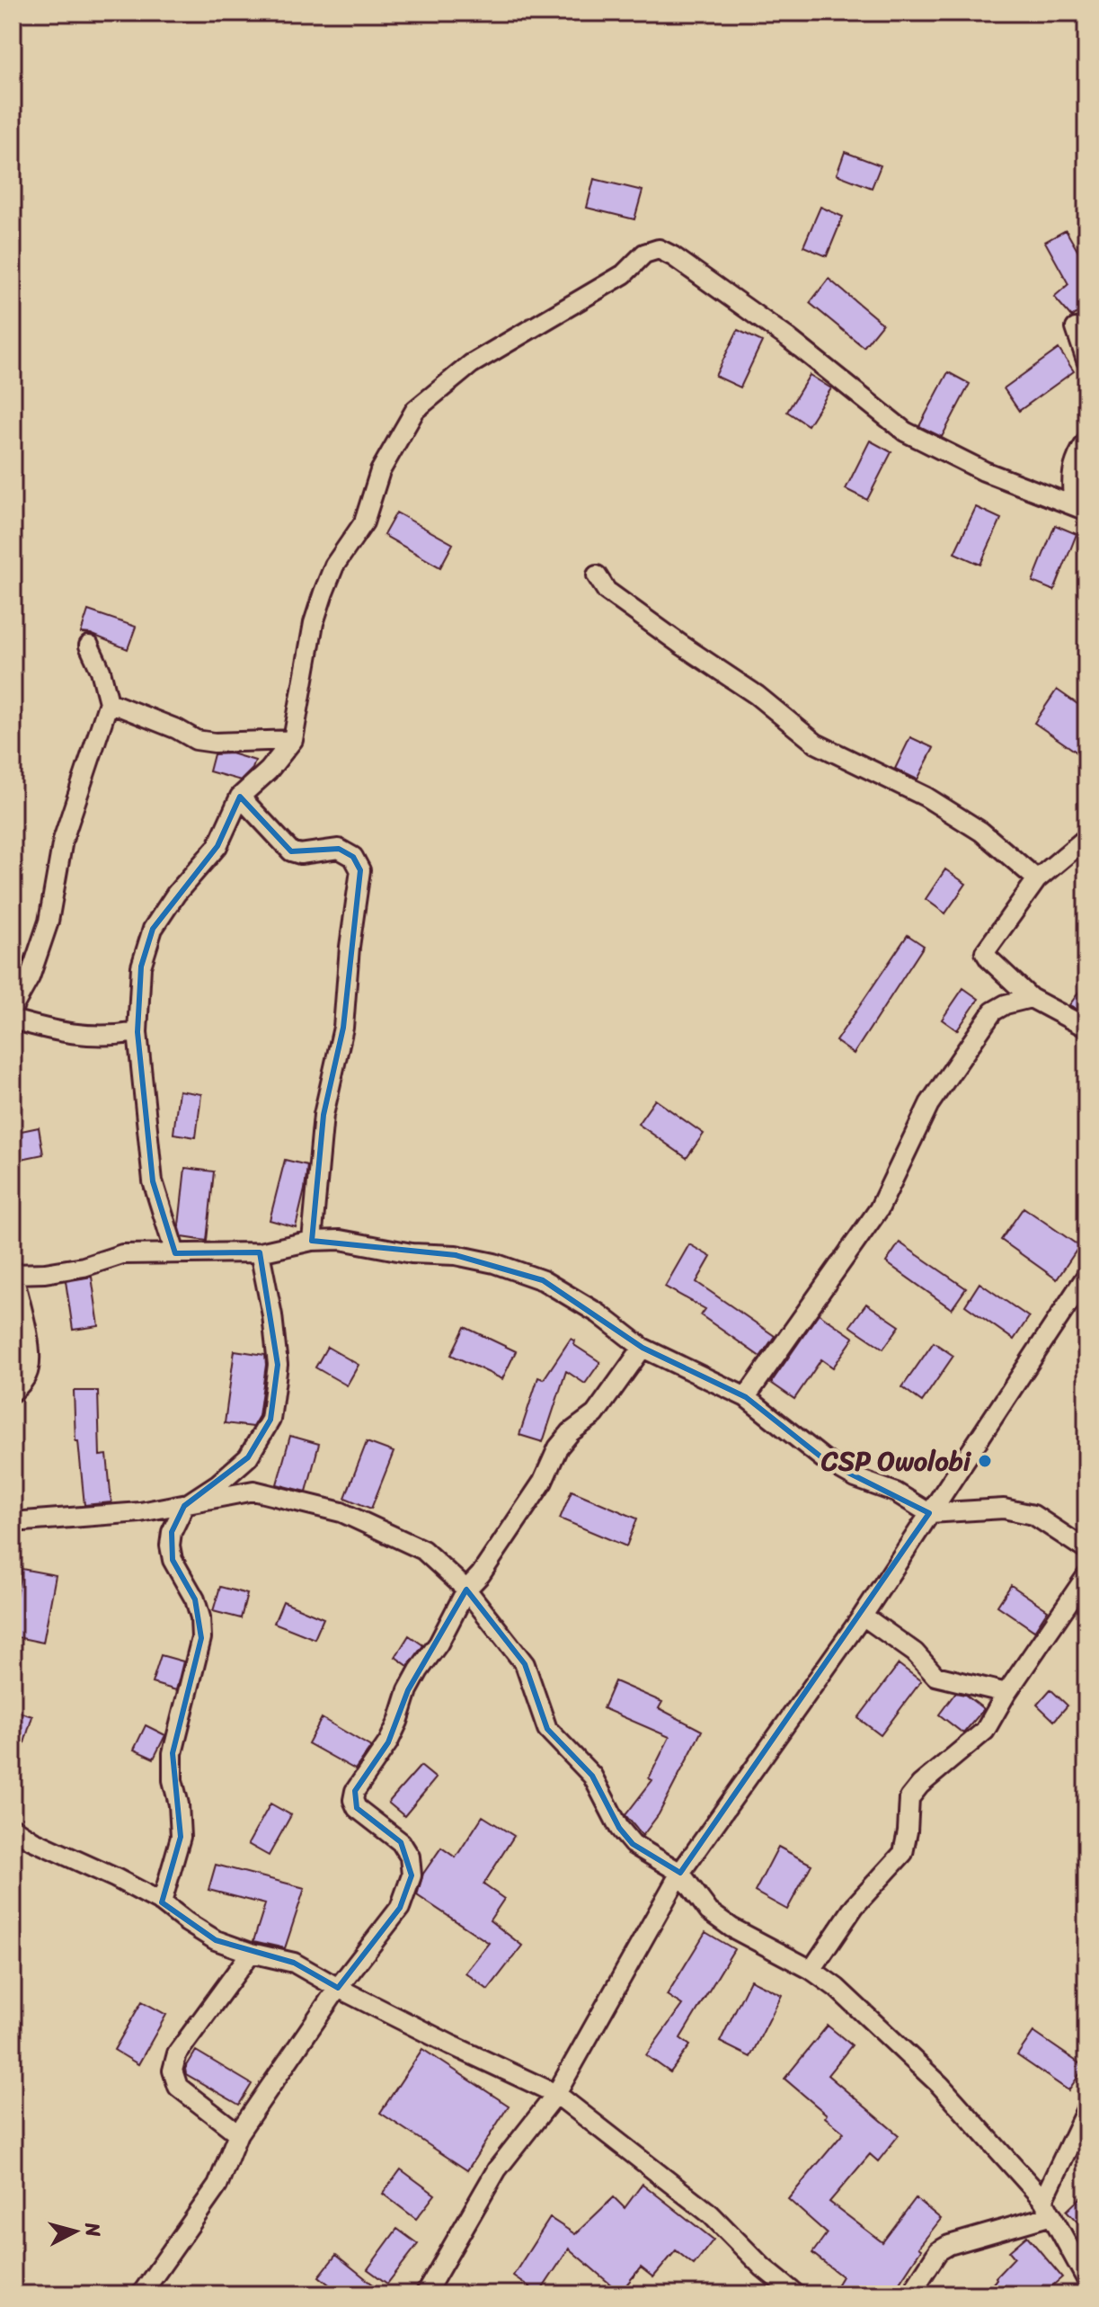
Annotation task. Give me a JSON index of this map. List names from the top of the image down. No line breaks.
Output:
{"places":["CSP Owolobi"],"north":"right"}
